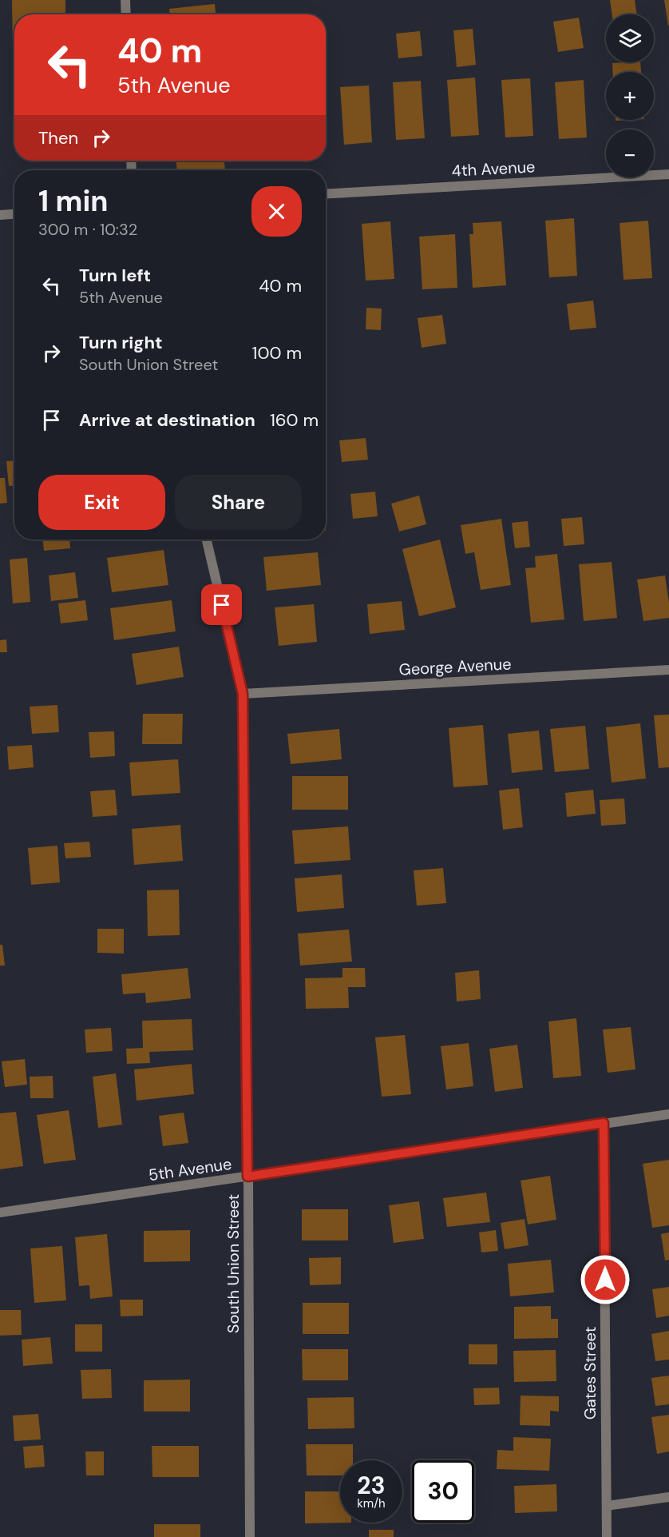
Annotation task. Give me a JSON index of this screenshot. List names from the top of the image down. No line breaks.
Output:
{"streets":{"street":["4th Avenue","George Avenue","5th Avenue","South Union Street","Gates Street"]},"crossings":[["George Avenue","South Union Street"],["5th Avenue","South Union Street"],["5th Avenue","Gates Street"]],"page":{"map_buttons":["+","−"],"turn":["40 m","5th Avenue"],"then":"Then","heading":["1 min","300 m · 10:32"],"list":[{"name":"Turn left","note":"5th Avenue","value":"40 m"},{"name":"Turn right","note":"South Union Street","value":"100 m"},{"name":"Arrive at destination","value":"160 m"}],"buttons":["Exit","Share"],"speed":"23 km/h","limit":"30"}}
